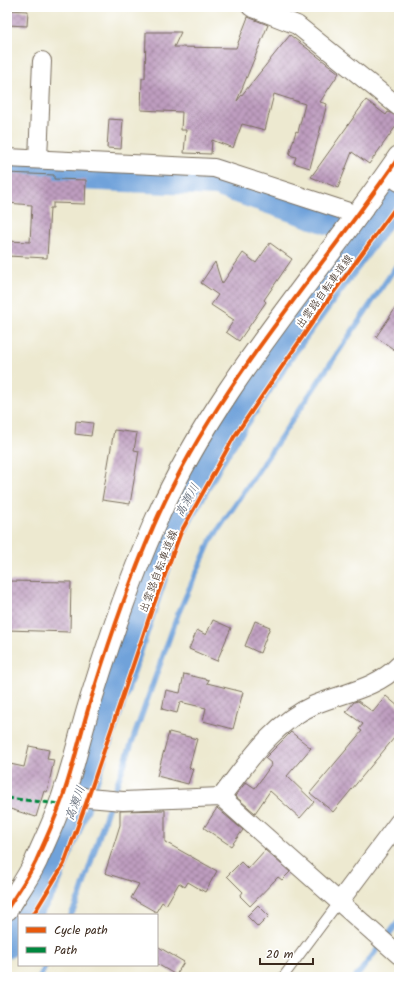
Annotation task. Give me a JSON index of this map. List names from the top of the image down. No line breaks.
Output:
{"streets":{"cycle path":["出雲路自転車道線"]},"water":["高瀬川"],"legend":["Cycle path","Path"],"scale_bar":"20 m"}
